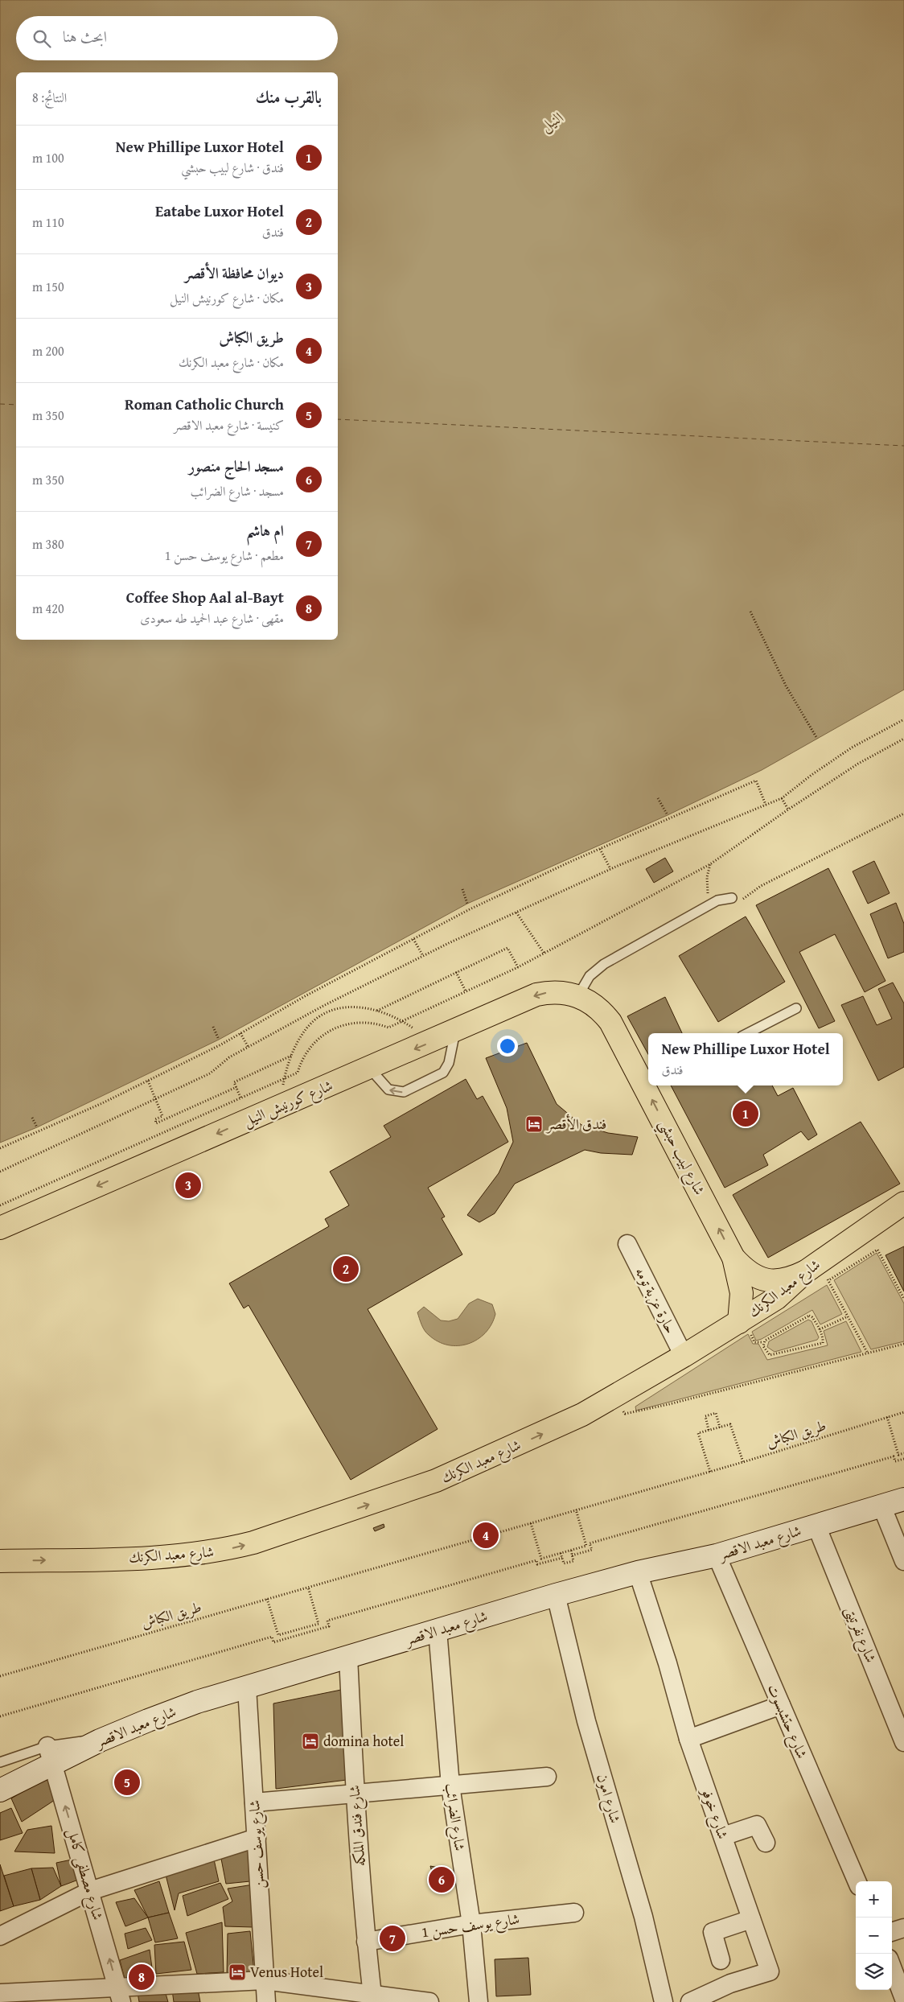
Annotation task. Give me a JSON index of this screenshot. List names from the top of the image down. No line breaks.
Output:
{"streets":{"main road":["شارع كورنيش النيل","شارع لبيب حبشي","شارع معبد الكرنك","شارع معبد الاقصر"],"street":["حارة عزبة تومه","شارع نفرتيتى","شارع حتشبسوت","شارع امون","شارع خوفو","شارع الضرائب","شارع فندق الملكه","شارع يوسف حسن","شارع مصطفى كامل","شارع يوسف حسن 1"],"path":["طريق الكباش"]},"crossings":[["شارع كورنيش النيل","شارع لبيب حبشي"],["شارع لبيب حبشي","شارع معبد الكرنك"],["شارع معبد الكرنك","حارة عزبة تومه"],["شارع معبد الاقصر","شارع نفرتيتى"],["شارع معبد الاقصر","شارع حتشبسوت"],["شارع معبد الاقصر","شارع امون"],["شارع معبد الاقصر","شارع خوفو"],["شارع معبد الاقصر","شارع الضرائب"],["شارع معبد الاقصر","شارع فندق الملكه"],["شارع معبد الاقصر","شارع يوسف حسن"],["شارع معبد الاقصر","شارع مصطفى كامل"],["شارع الضرائب","شارع يوسف حسن 1"],["شارع فندق الملكه","شارع يوسف حسن 1"]],"one_way":["شارع كورنيش النيل","شارع لبيب حبشي","شارع معبد الكرنك","شارع مصطفى كامل"],"water":["النيل"],"places":{"hotel":["فندق الأقصر","domina hotel","Venus Hotel"]},"page":{"search":"ابحث هنا","heading":["بالقرب منك","النتائج: 8"],"list":[{"mark":"1","name":"New Phillipe Luxor Hotel","note":"فندق · شارع لبيب حبشي","value":"100 m"},{"mark":"2","name":"Eatabe Luxor Hotel","note":"فندق","value":"110 m"},{"mark":"3","name":"ديوان محافظة الأقصر","note":"مكان · شارع كورنيش النيل","value":"150 m"},{"mark":"4","name":"طريق الكباش","note":"مكان · شارع معبد الكرنك","value":"200 m"},{"mark":"5","name":"Roman Catholic Church","note":"كنيسة · شارع معبد الاقصر","value":"350 m"},{"mark":"6","name":"مسجد الحاج منصور","note":"مسجد · شارع الضرائب","value":"350 m"},{"mark":"7","name":"ام هاشم","note":"مطعم · شارع يوسف حسن 1","value":"380 m"},{"mark":"8","name":"Coffee Shop Aal al‑Bayt","note":"مقهى · شارع عبد الحميد طه سعودى","value":"420 m"}],"popup":["New Phillipe Luxor Hotel","فندق"],"pins":["1","3","2","4","5","6","7","8"],"map_buttons":["+","−"]}}
